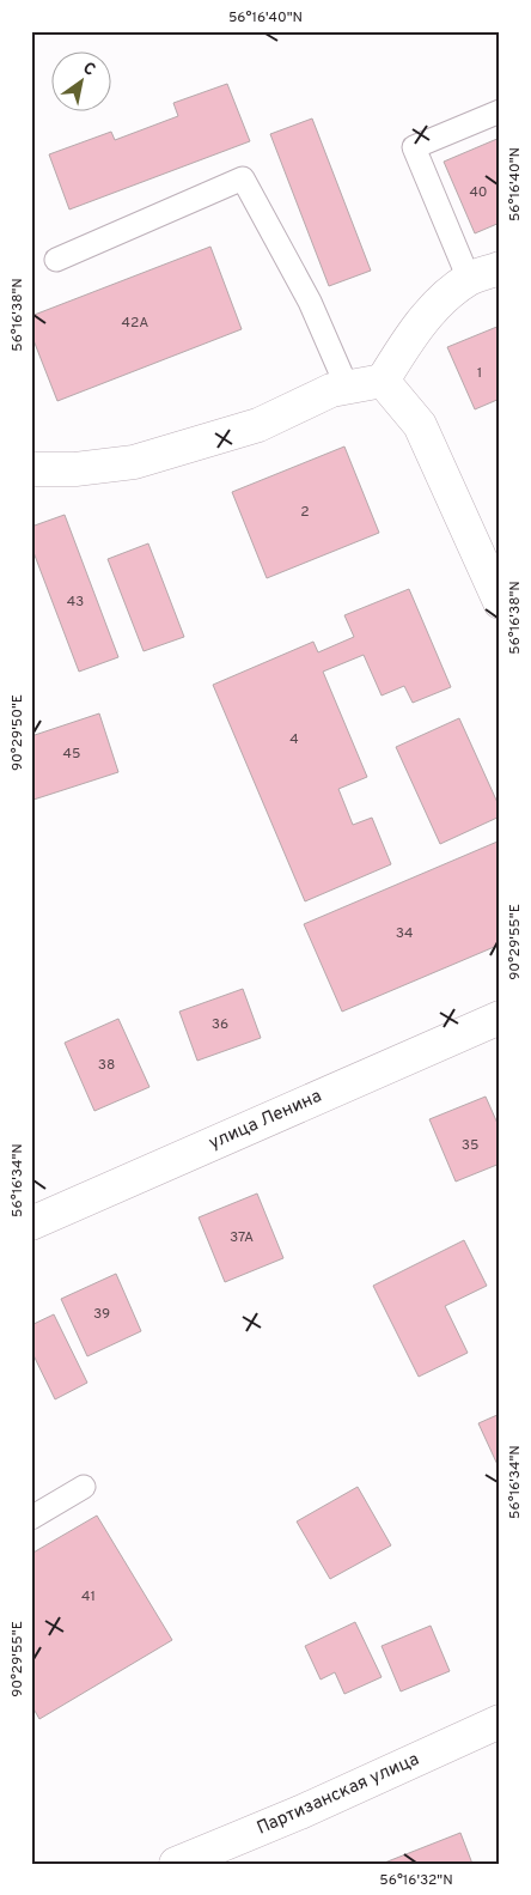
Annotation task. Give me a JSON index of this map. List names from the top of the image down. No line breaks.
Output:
{"streets":{"street":["улица Ленина","Партизанская улица"]},"house_numbers":["40","42А","1","2","43","4","45","34","36","38","35","37А","39","41"],"north":"top right","coordinates":["56°16'40\"N","56°16'38\"N","90°29'50\"E","90°29'55\"E","56°16'34\"N","56°16'32\"N"]}
